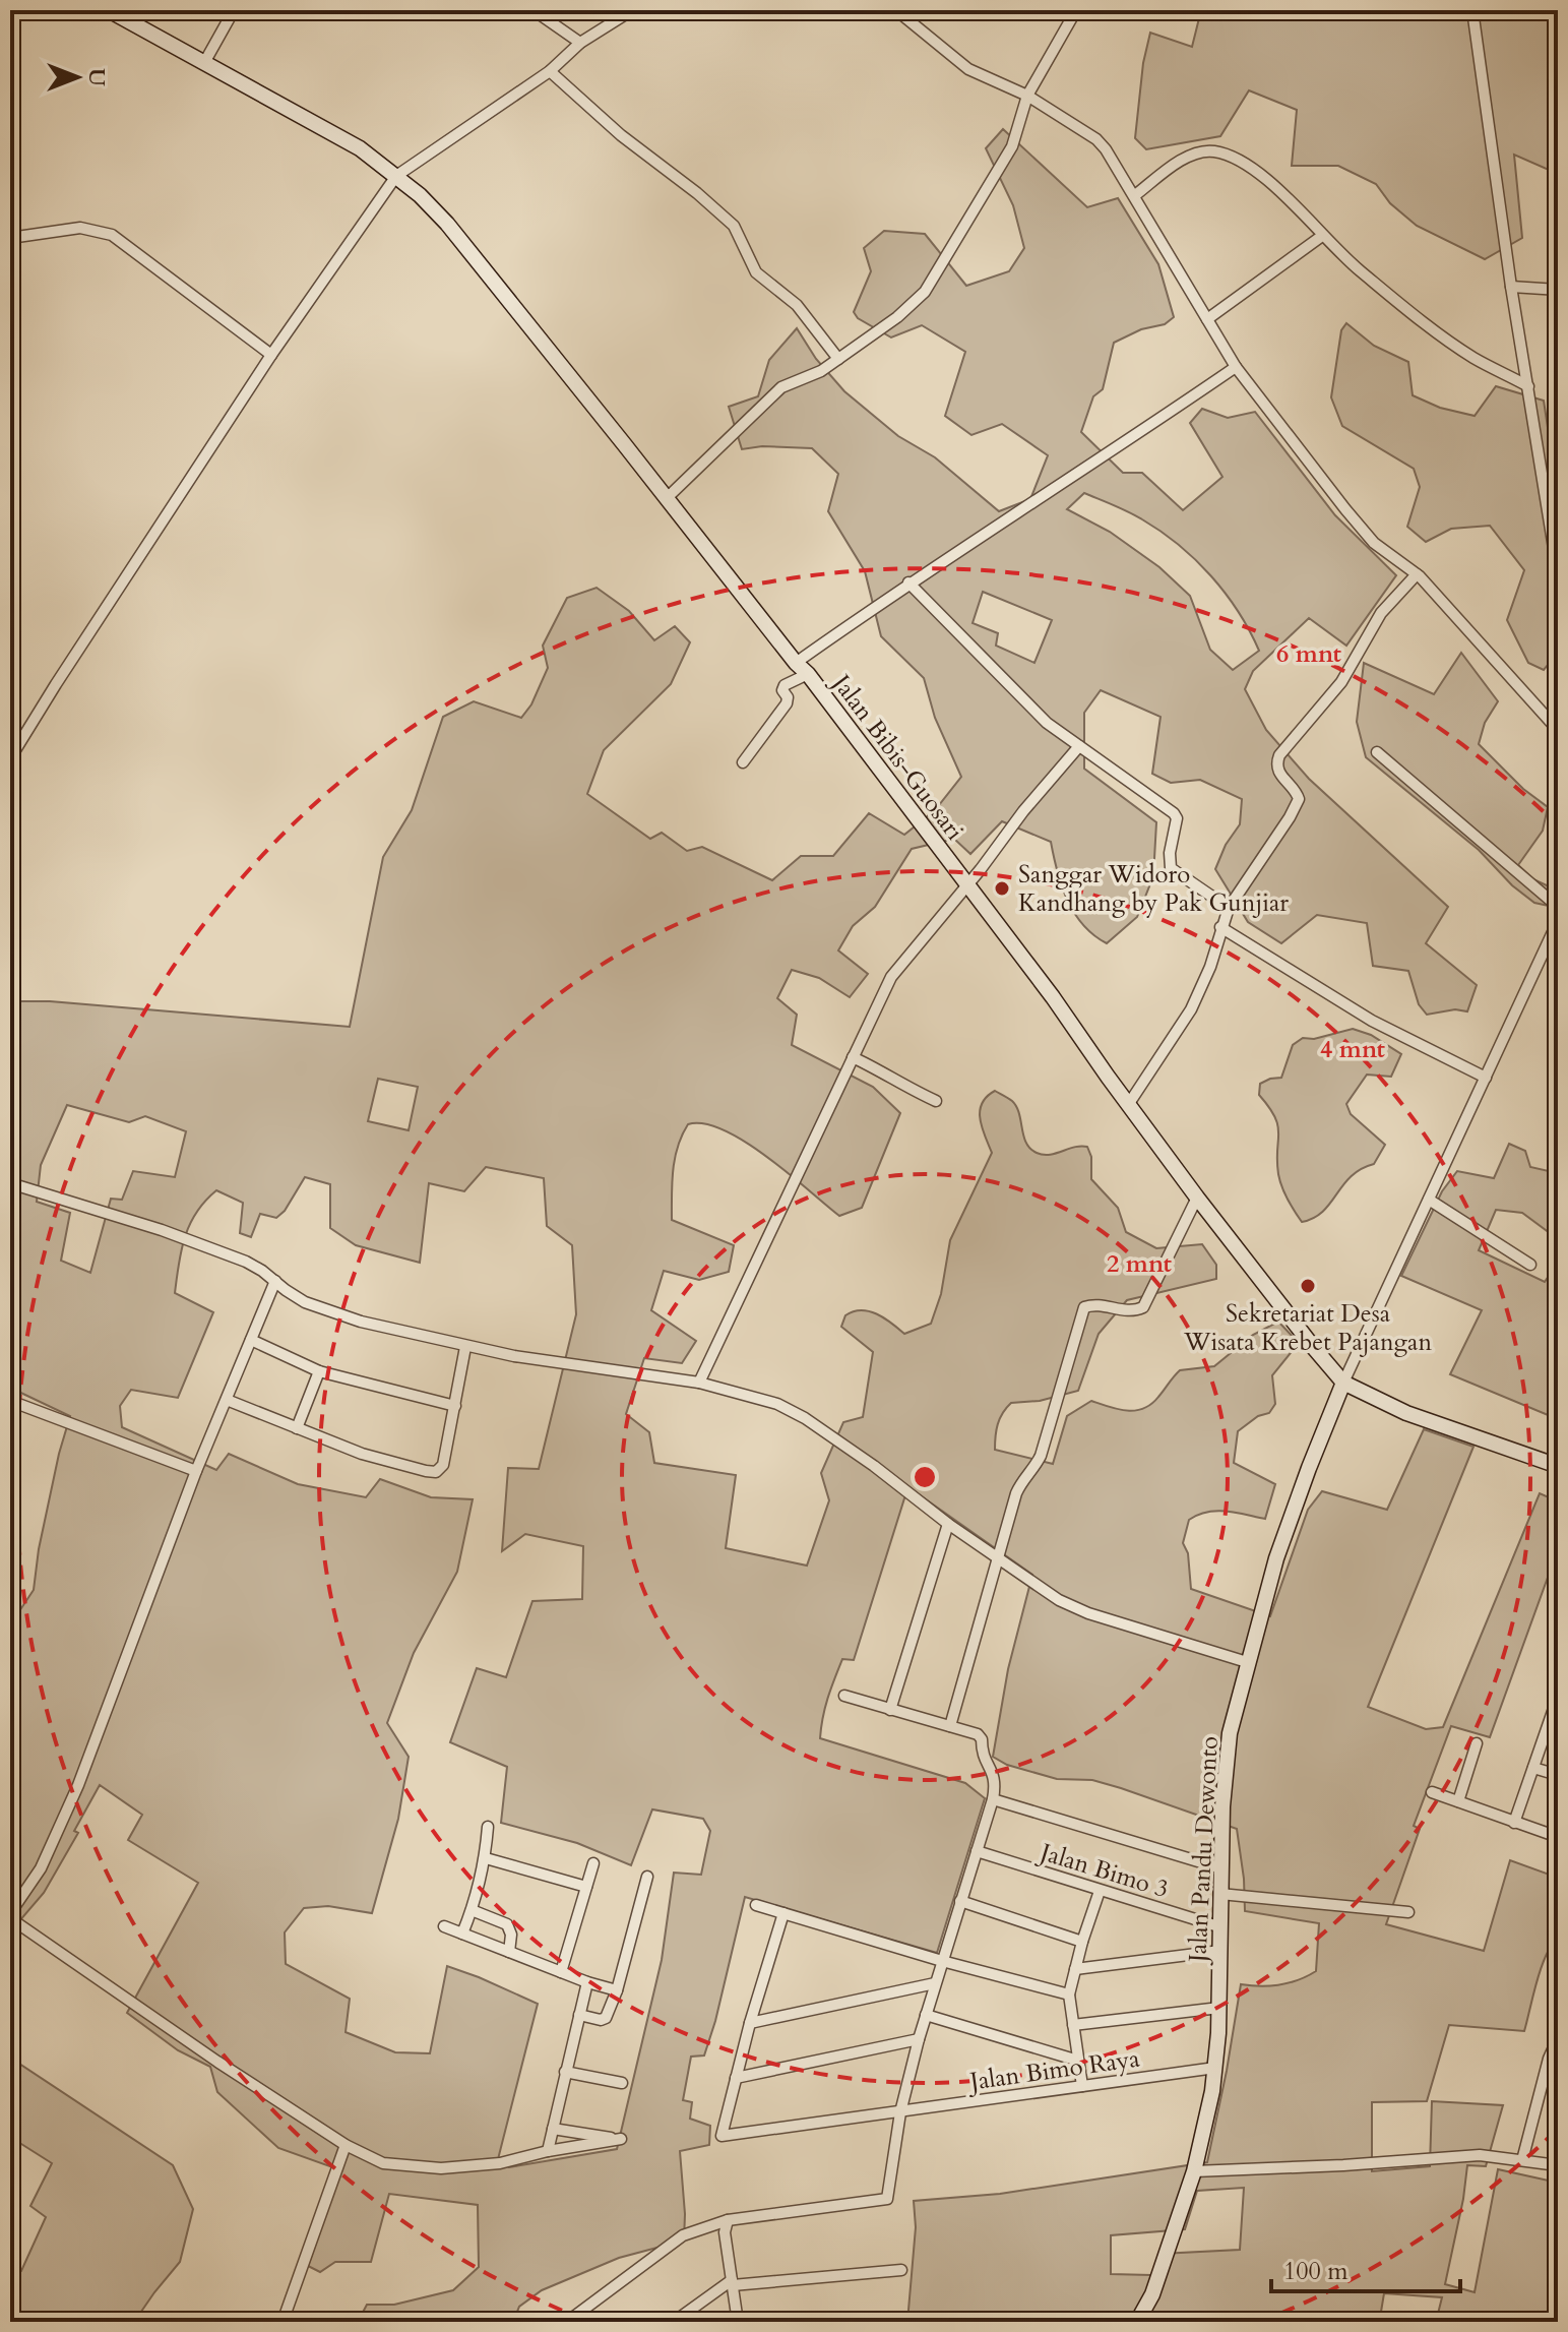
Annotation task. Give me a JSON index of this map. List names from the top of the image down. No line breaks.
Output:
{"streets":{"street":["Jalan Bibis-Guosari","Jalan Pandu Dewonto","Jalan Bimo 3","Jalan Bimo Raya"]},"crossings":[["Jalan Bibis-Guosari","Jalan Pandu Dewonto"],["Jalan Pandu Dewonto","Jalan Bimo 3"],["Jalan Pandu Dewonto","Jalan Bimo Raya"]],"places":["Sanggar Widoro Kandhang by Pak Gunjiar","Sekretariat Desa Wisata Krebet Pajangan"],"scale_bar":"100 m","north":"right","rings":["6 mnt","4 mnt","2 mnt"]}
